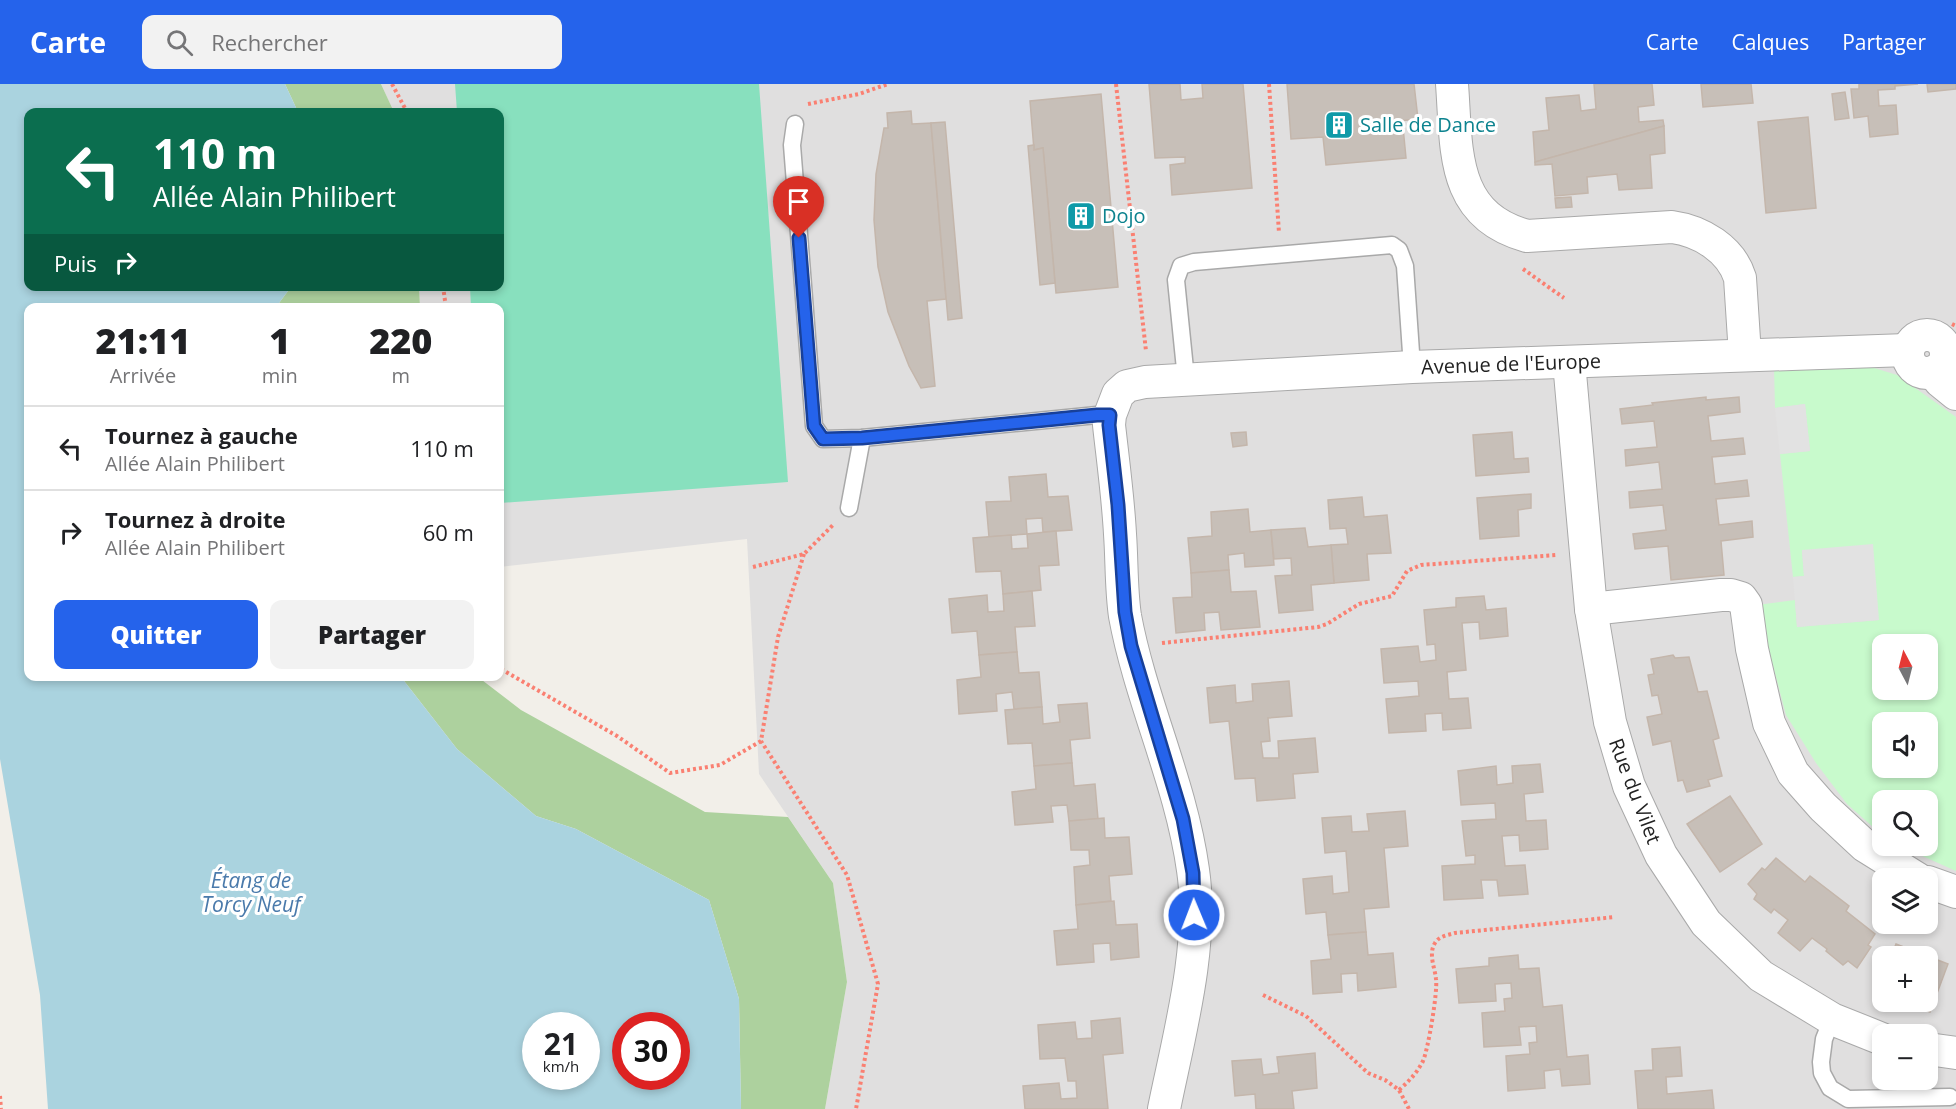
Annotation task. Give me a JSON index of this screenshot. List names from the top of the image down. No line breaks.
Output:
{"streets":{"street":["Avenue de l'Europe","Rue du Vilet"]},"crossings":[["Avenue de l'Europe","Rue du Vilet"]],"water":["Étang de Torcy Neuf"],"places":{"building":["Salle de Dance","Dojo"]},"north":"top","page":{"header":"Carte","search":"Rechercher","nav":["Carte","Calques","Partager"],"turn":["110 m","Allée Alain Philibert"],"then":"Puis","eta":["21:11","Arrivée","1","min","220","m"],"list":[{"name":"Tournez à gauche","note":"Allée Alain Philibert","value":"110 m"},{"name":"Tournez à droite","note":"Allée Alain Philibert","value":"60 m"}],"buttons":["Quitter","Partager"],"map_buttons":["+","−"],"speed":"21 km/h","limit":"30"}}
